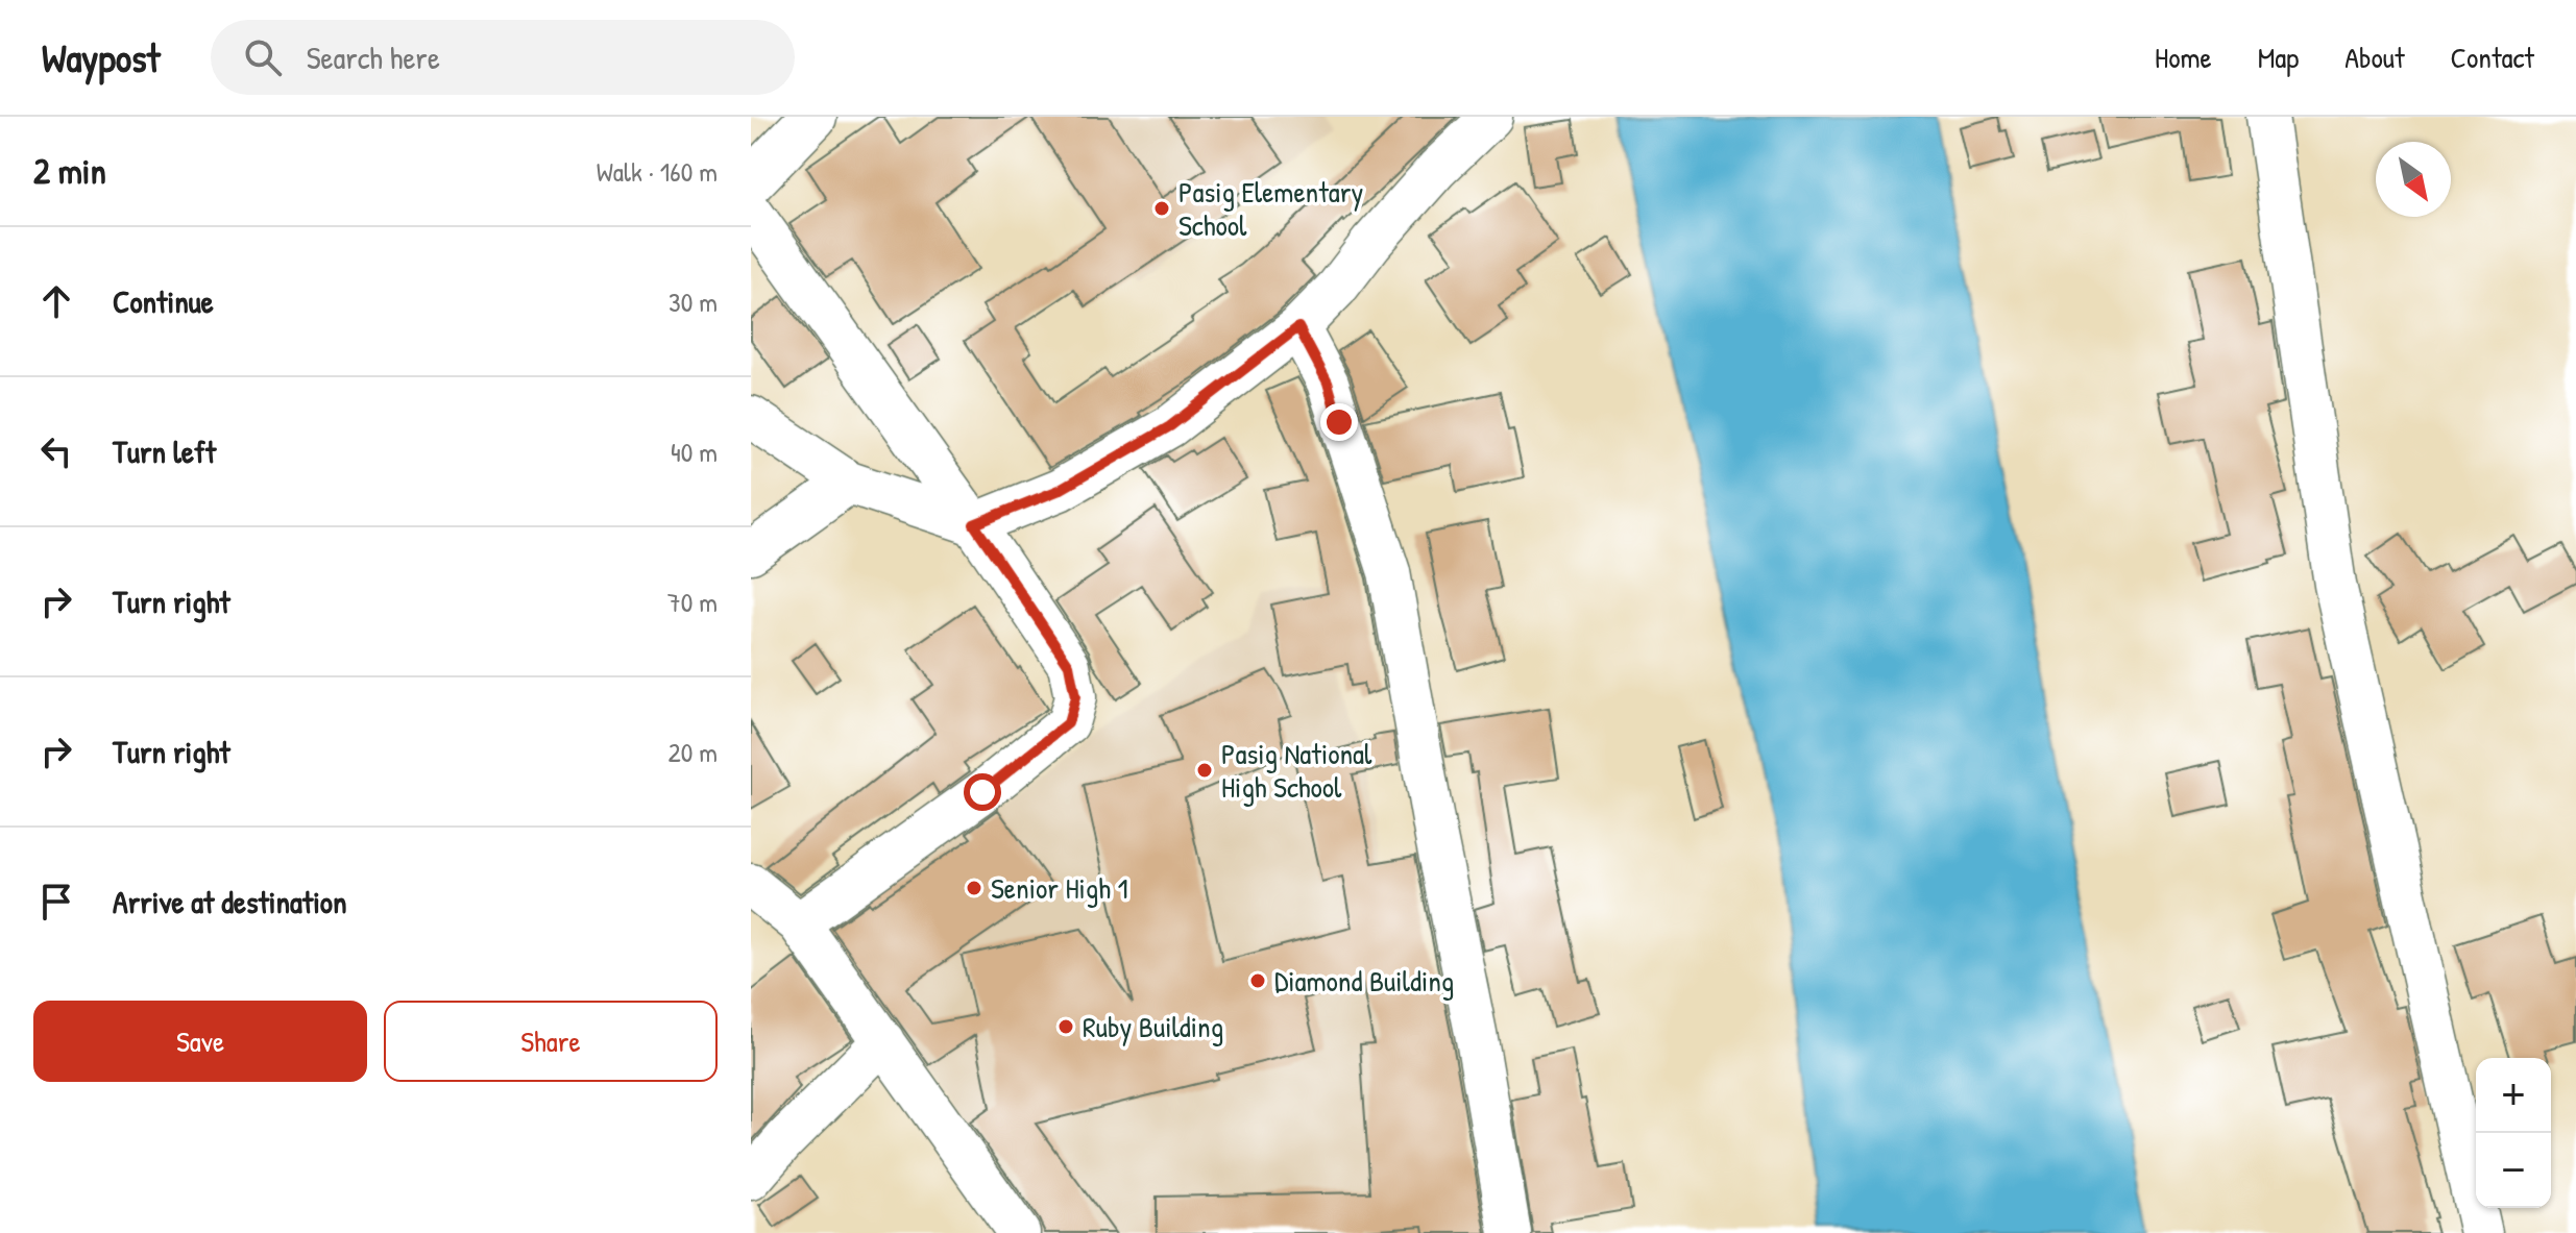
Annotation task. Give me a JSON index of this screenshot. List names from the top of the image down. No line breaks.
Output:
{"places":["Pasig Elementary School","Pasig National High School","Senior High 1","Diamond Building","Ruby Building"],"north":"bottom right","page":{"header":"Waypost","search":"Search here","nav":["Home","Map","About","Contact"],"heading":["2 min","Walk · 160 m"],"list":[["Continue","30 m"],["Turn left","40 m"],["Turn right","70 m"],["Turn right","20 m"],"Arrive at destination"],"buttons":["Save","Share"],"map_buttons":["+","−"]}}
